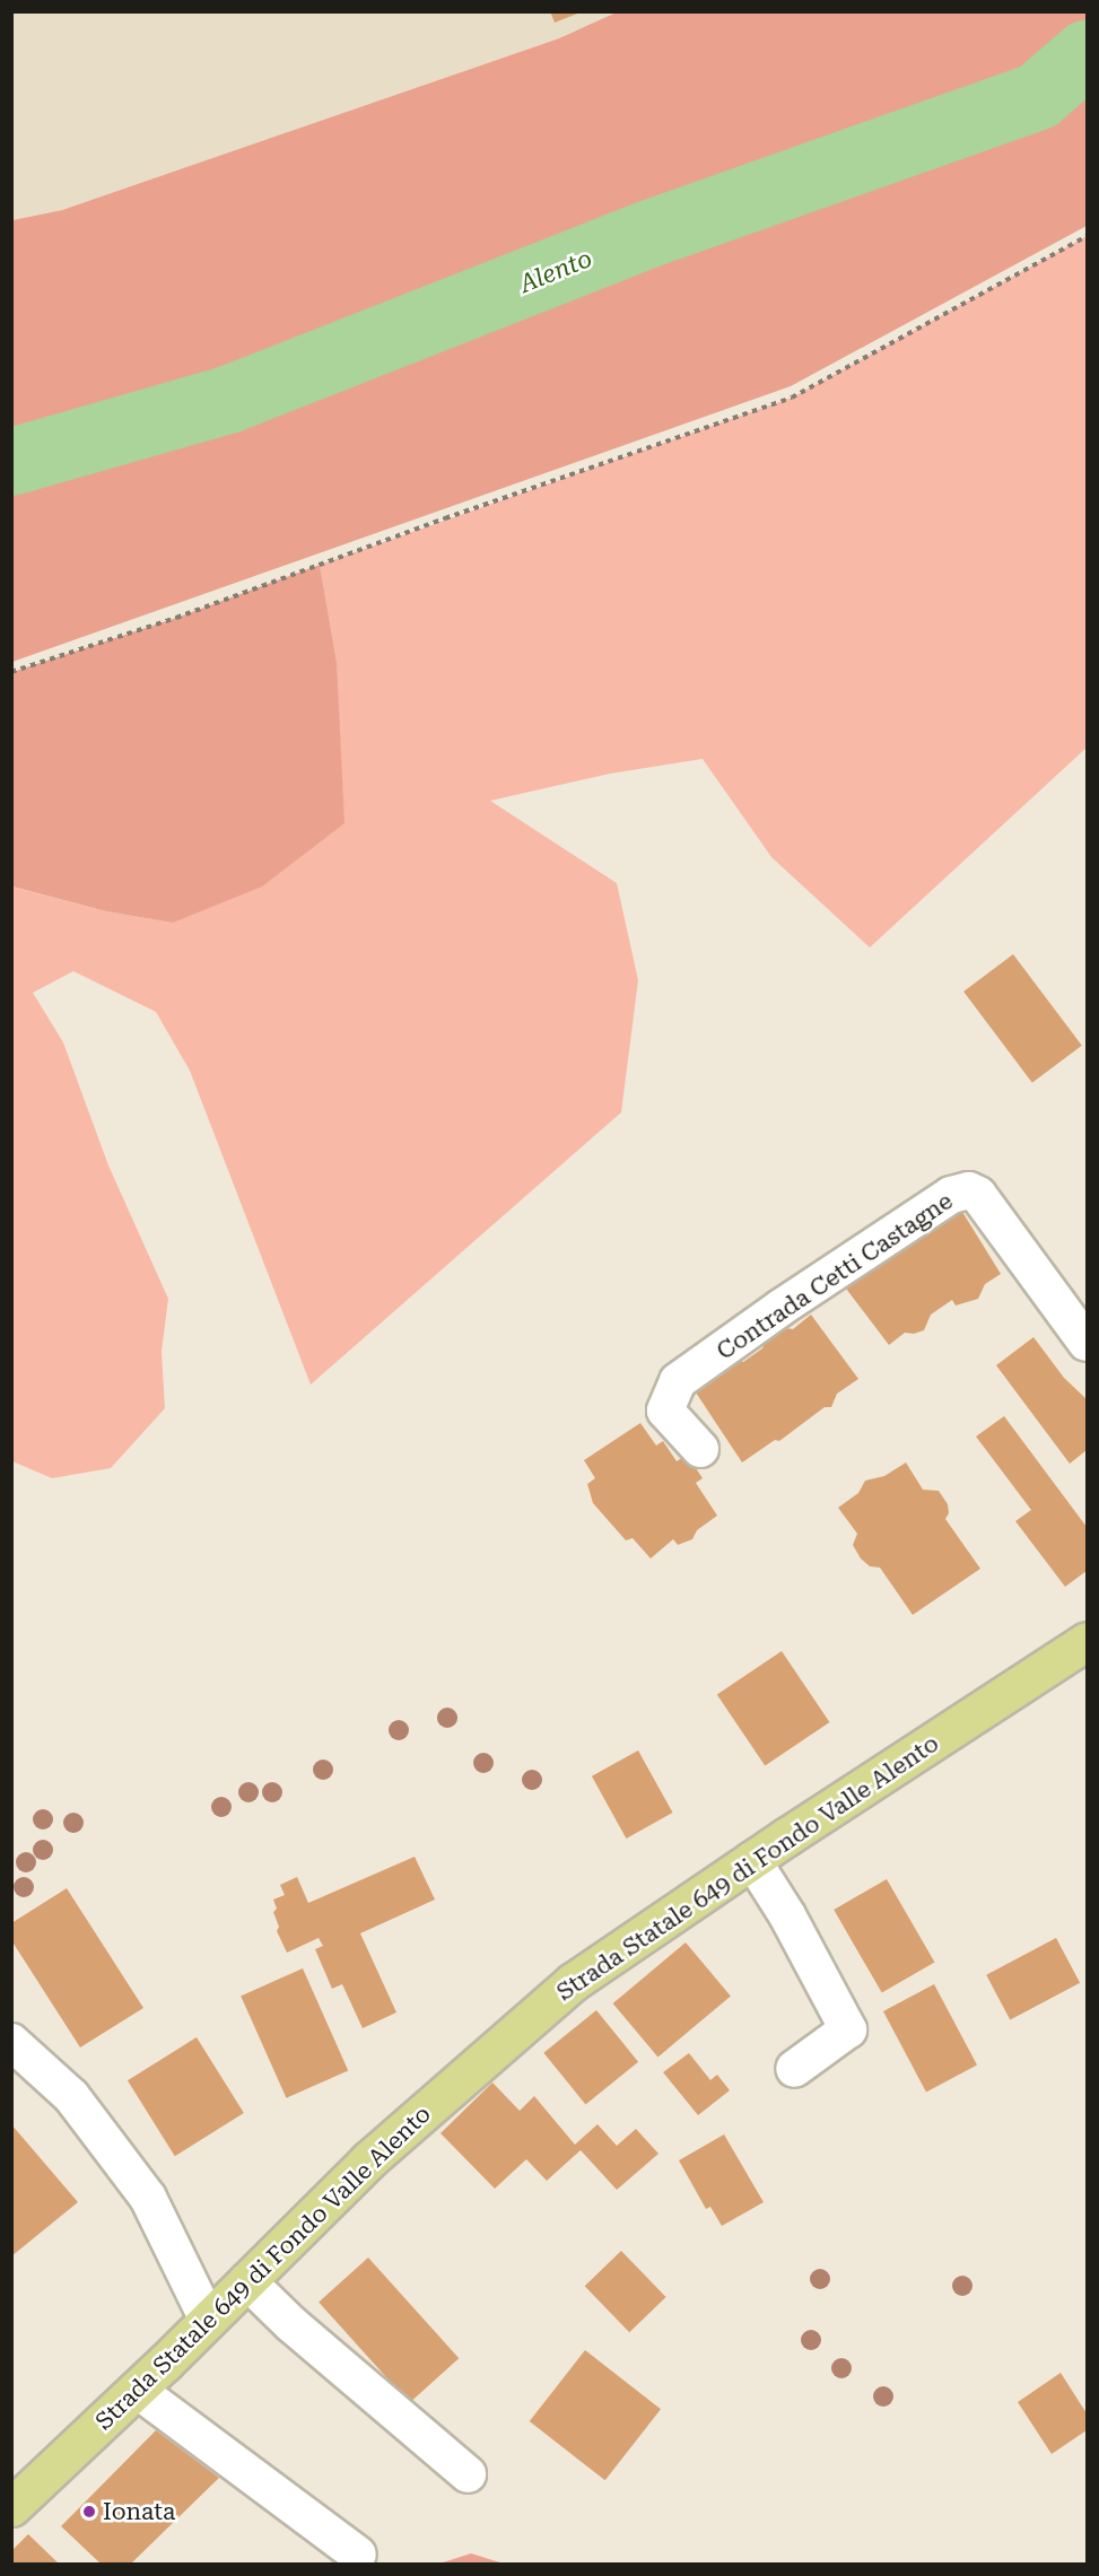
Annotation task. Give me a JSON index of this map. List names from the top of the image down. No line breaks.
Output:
{"streets":{"main road":["Strada Statale 649 di Fondo Valle Alento"],"street":["Contrada Cetti Castagne"]},"water":["Alento"],"places":["Ionata"]}
